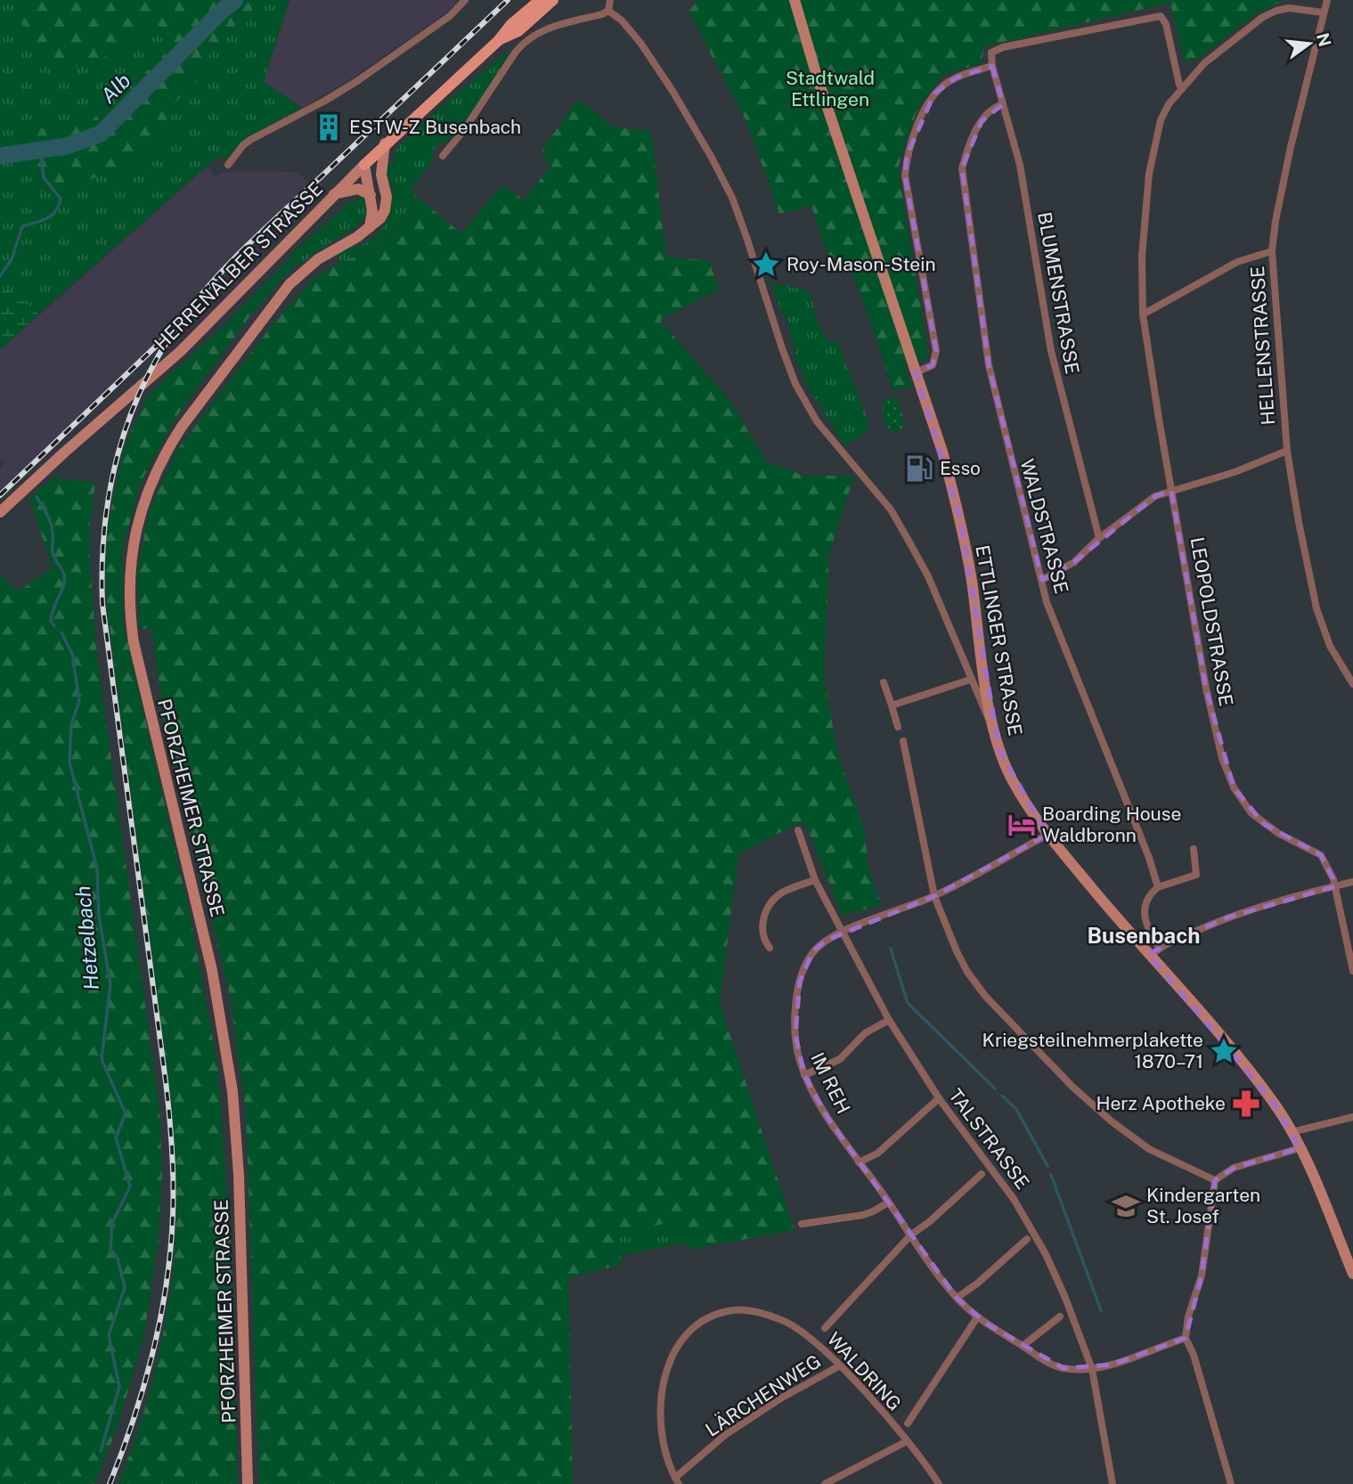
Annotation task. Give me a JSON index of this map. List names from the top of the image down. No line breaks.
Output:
{"streets":{"main road":["HERRENALBER STRASSE","ETTLINGER STRASSE","PFORZHEIMER STRASSE"],"street":["BLUMENSTRASSE","HELLENSTRASSE","WALDSTRASSE","LEOPOLDSTRASSE","IM REH","TALSTRASSE","WALDRING","LÄRCHENWEG"]},"crossings":[["HERRENALBER STRASSE","PFORZHEIMER STRASSE"],["BLUMENSTRASSE","WALDSTRASSE"],["BLUMENSTRASSE","LEOPOLDSTRASSE"],["HELLENSTRASSE","LEOPOLDSTRASSE"],["ETTLINGER STRASSE","IM REH"],["IM REH","TALSTRASSE"],["WALDRING","LÄRCHENWEG"]],"districts":["Busenbach"],"water":["Alb","Hetzelbach"],"parks":["Stadtwald Ettlingen"],"places":{"building":["ESTW-Z Busenbach"],"place":["Roy-Mason-Stein","Kriegsteilnehmerplakette 1870–71"],"fuel station":["Esso"],"hotel":["Boarding House Waldbronn"],"pharmacy":["Herz Apotheke"],"school or university":["Kindergarten St. Josef"]},"north":"right"}
